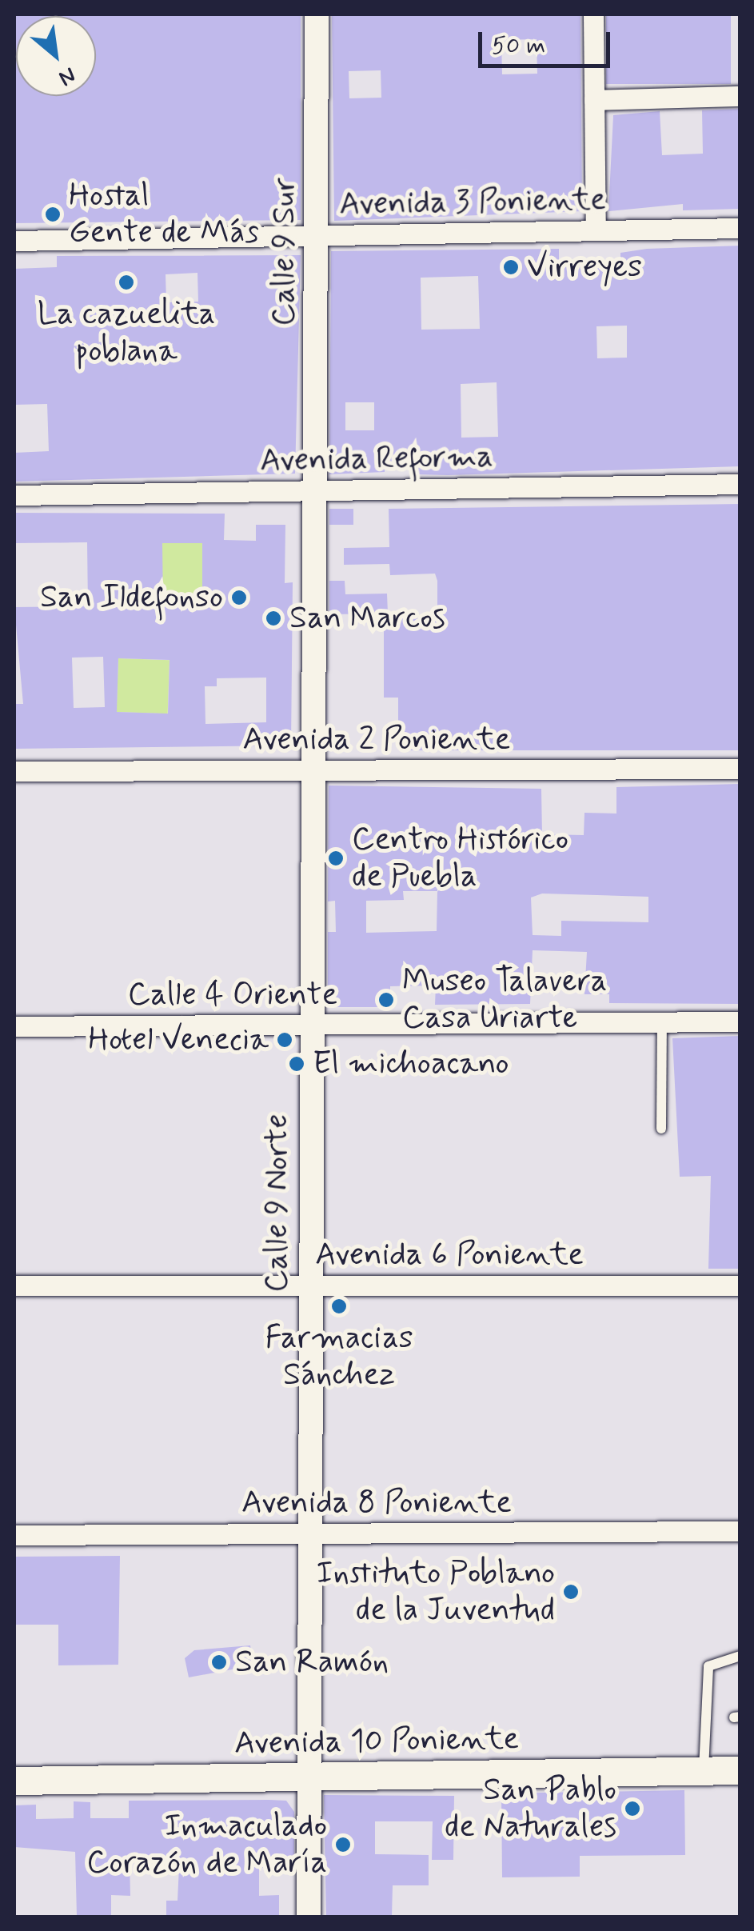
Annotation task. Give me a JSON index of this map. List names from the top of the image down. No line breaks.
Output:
{"streets":{"main road":["Avenida 10 Poniente"],"street":["Avenida 3 Poniente","Calle 9 Sur","Avenida Reforma","Avenida 2 Poniente","Calle 4 Oriente","Calle 9 Norte","Avenida 6 Poniente","Avenida 8 Poniente"]},"crossings":[["Avenida 3 Poniente","Calle 9 Sur"],["Calle 9 Sur","Avenida Reforma"],["Calle 9 Sur","Calle 9 Norte"],["Avenida Reforma","Calle 9 Norte"],["Avenida 2 Poniente","Calle 9 Norte"],["Calle 4 Oriente","Calle 9 Norte"],["Calle 9 Norte","Avenida 6 Poniente"],["Calle 9 Norte","Avenida 8 Poniente"],["Calle 9 Norte","Avenida 10 Poniente"]],"places":["Hostal Gente de Más","Virreyes","La cazuelita poblana","San Ildefonso","San Marcos","Centro Histórico de Puebla","Museo Talavera Casa Uriarte","Hotel Venecia","El michoacano","Farmacias Sánchez","Instituto Poblano de la Juventud","San Ramón","San Pablo de Naturales","Inmaculado Corazón de María"],"scale_bar":"50 m","north":"bottom right"}
